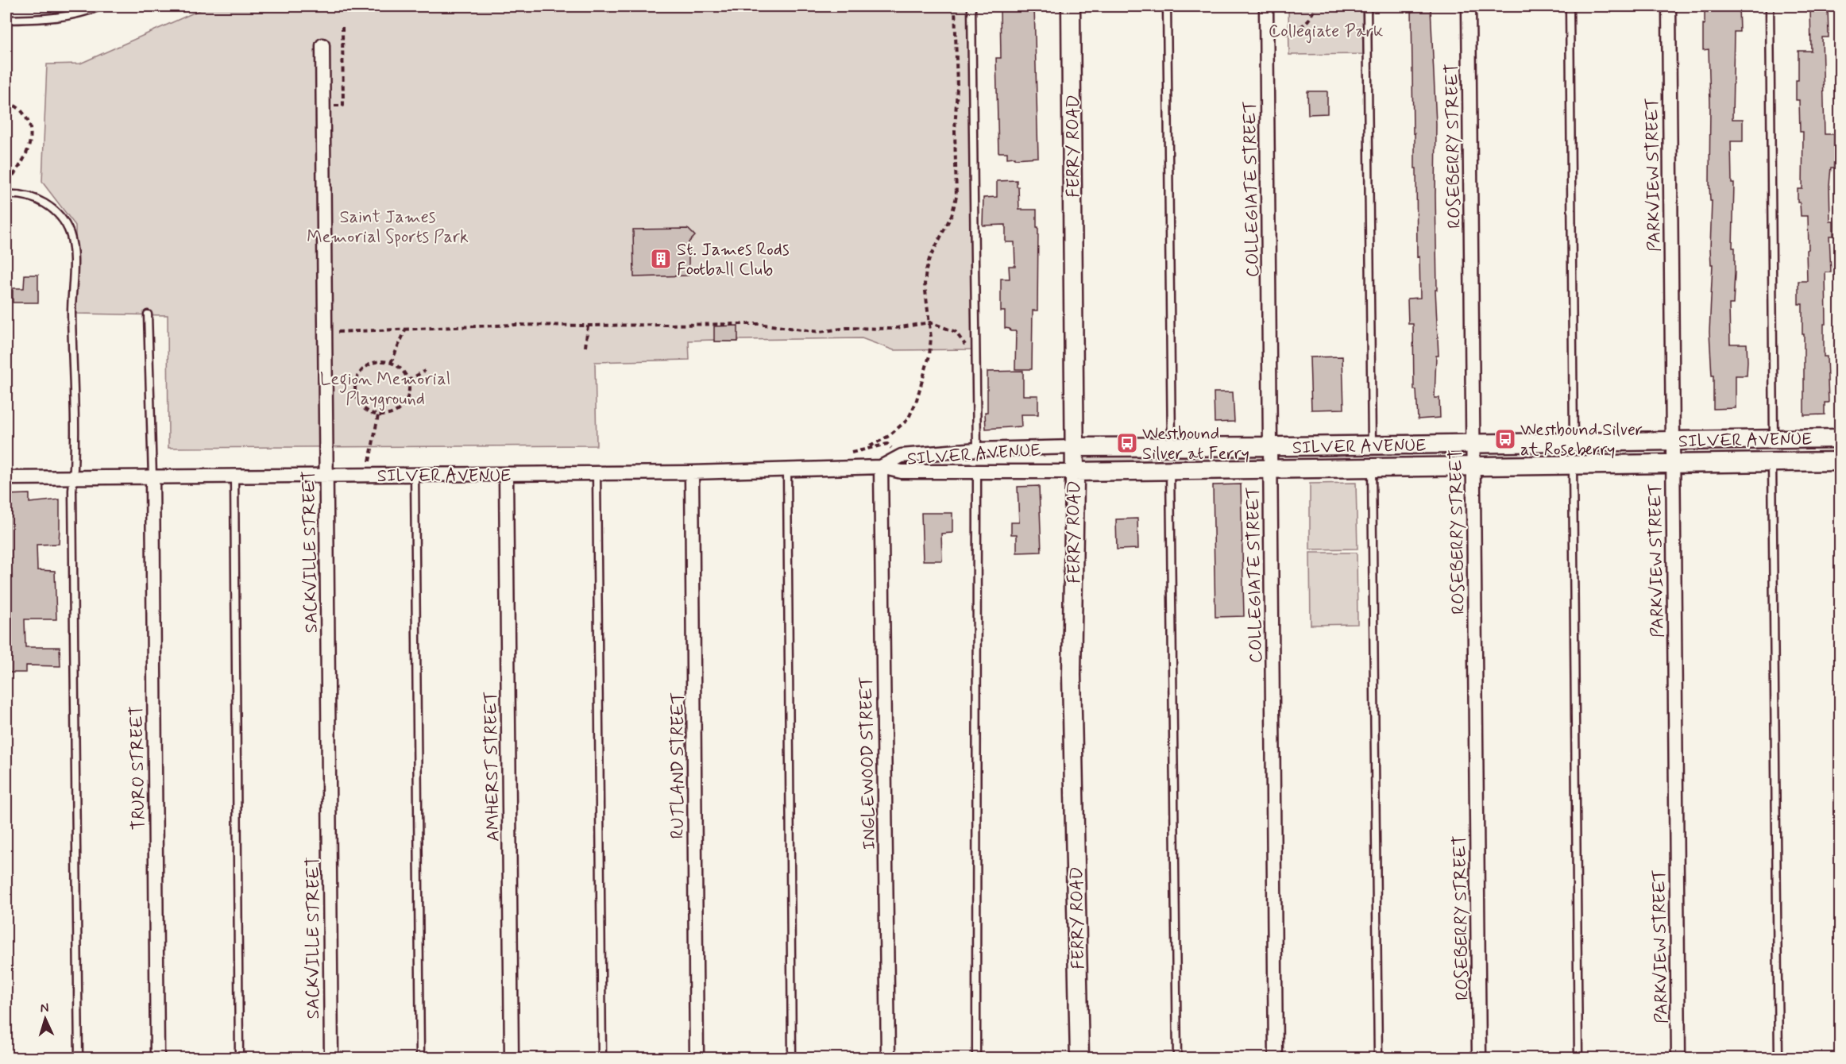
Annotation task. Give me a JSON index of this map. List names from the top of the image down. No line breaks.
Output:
{"streets":{"street":["FERRY ROAD","ROSEBERRY STREET","PARKVIEW STREET","COLLEGIATE STREET","SILVER AVENUE","SACKVILLE STREET","INGLEWOOD STREET","RUTLAND STREET","AMHERST STREET","TRURO STREET"]},"crossings":[["FERRY ROAD","SILVER AVENUE"],["ROSEBERRY STREET","SILVER AVENUE"],["PARKVIEW STREET","SILVER AVENUE"],["COLLEGIATE STREET","SILVER AVENUE"],["SILVER AVENUE","SACKVILLE STREET"],["SILVER AVENUE","INGLEWOOD STREET"],["SILVER AVENUE","RUTLAND STREET"],["SILVER AVENUE","AMHERST STREET"],["SILVER AVENUE","TRURO STREET"]],"parks":["Collegiate Park","Saint James Memorial Sports Park","Legion Memorial Playground"],"places":{"building":["St. James Rods Football Club"],"bus stop":["Westbound Silver at Roseberry","Westbound Silver at Ferry"]},"north":"top"}
